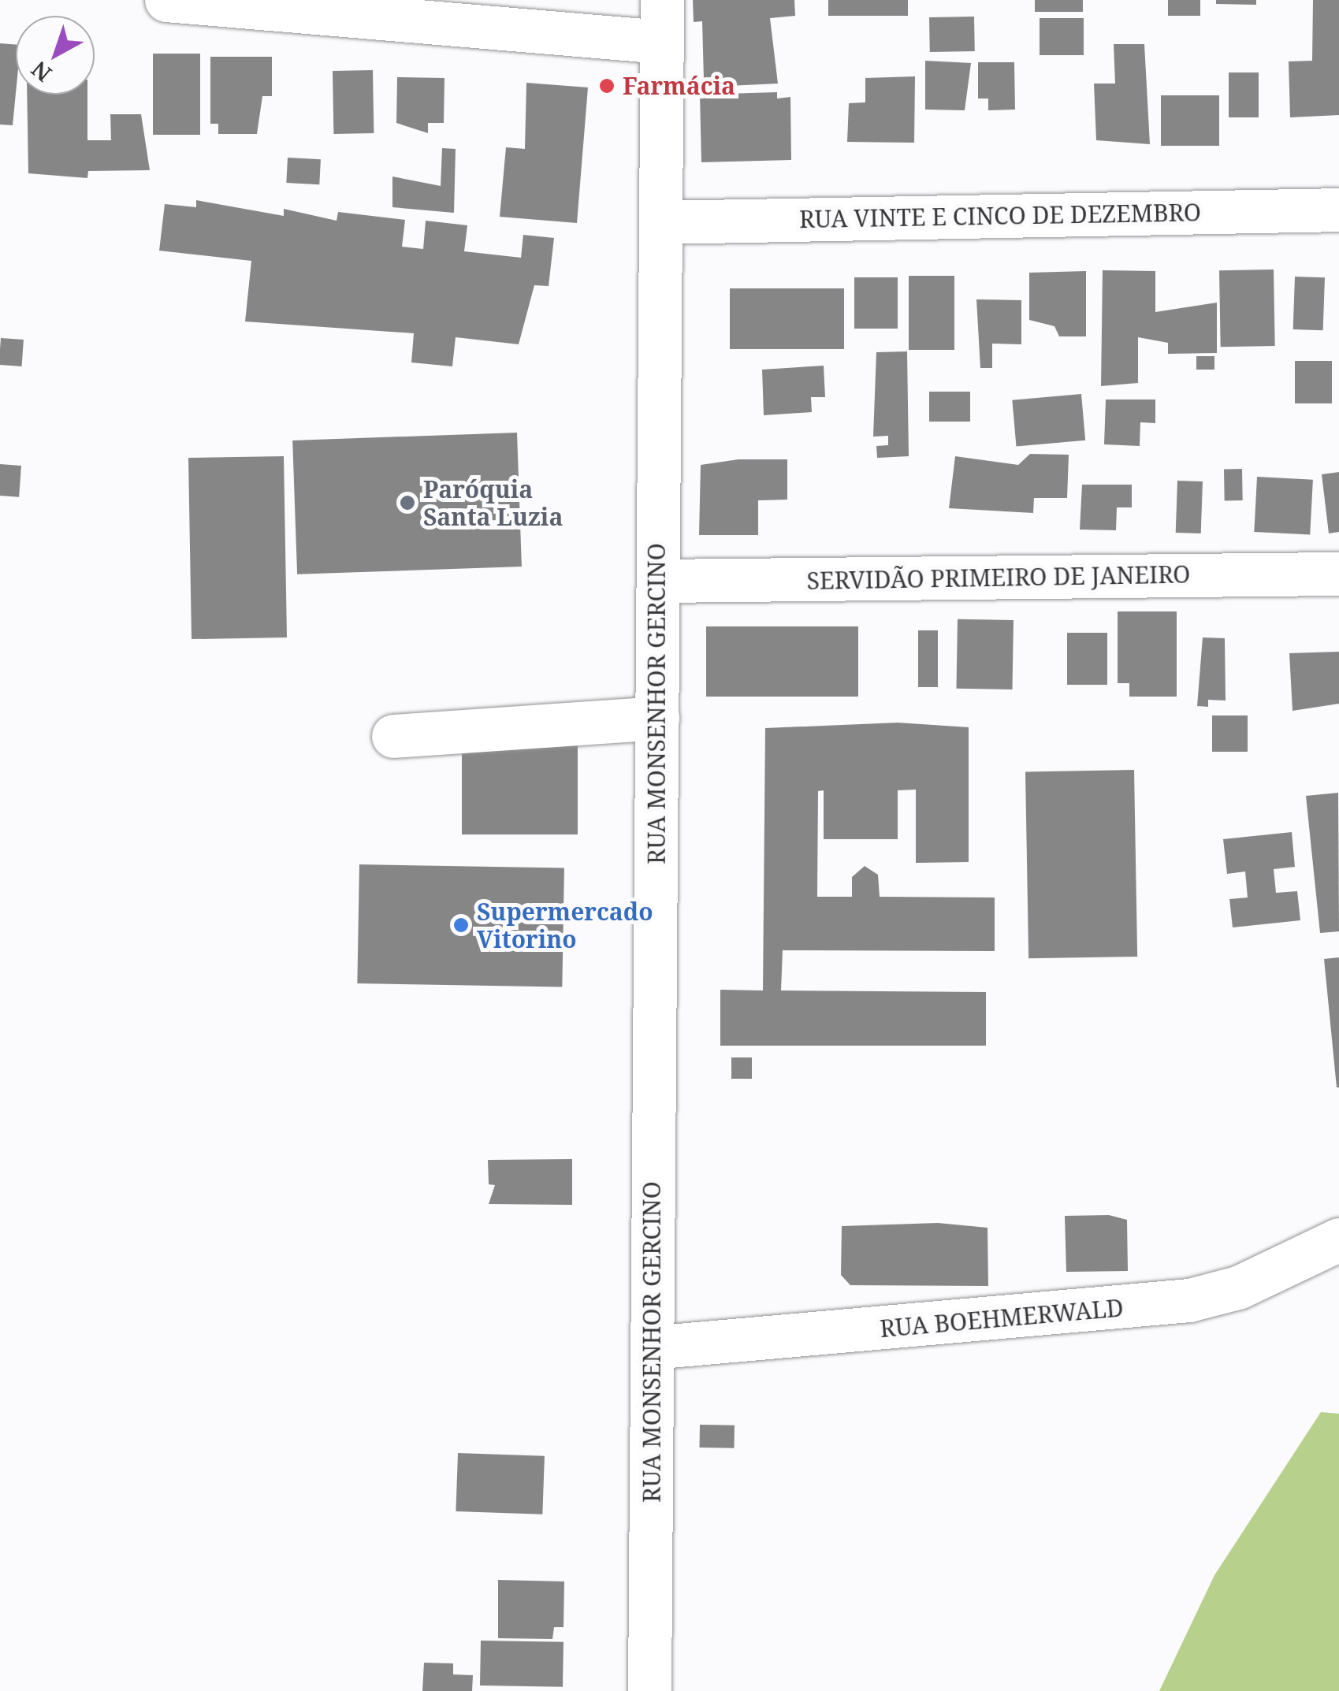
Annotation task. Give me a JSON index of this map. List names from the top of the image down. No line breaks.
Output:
{"streets":{"street":["RUA VINTE E CINCO DE DEZEMBRO","SERVIDÃO PRIMEIRO DE JANEIRO","RUA MONSENHOR GERCINO","RUA BOEHMERWALD"]},"crossings":[["RUA VINTE E CINCO DE DEZEMBRO","RUA MONSENHOR GERCINO"],["SERVIDÃO PRIMEIRO DE JANEIRO","RUA MONSENHOR GERCINO"],["RUA MONSENHOR GERCINO","RUA BOEHMERWALD"]],"places":["Farmácia","Paróquia Santa Luzia","Supermercado Vitorino"],"north":"bottom left"}
